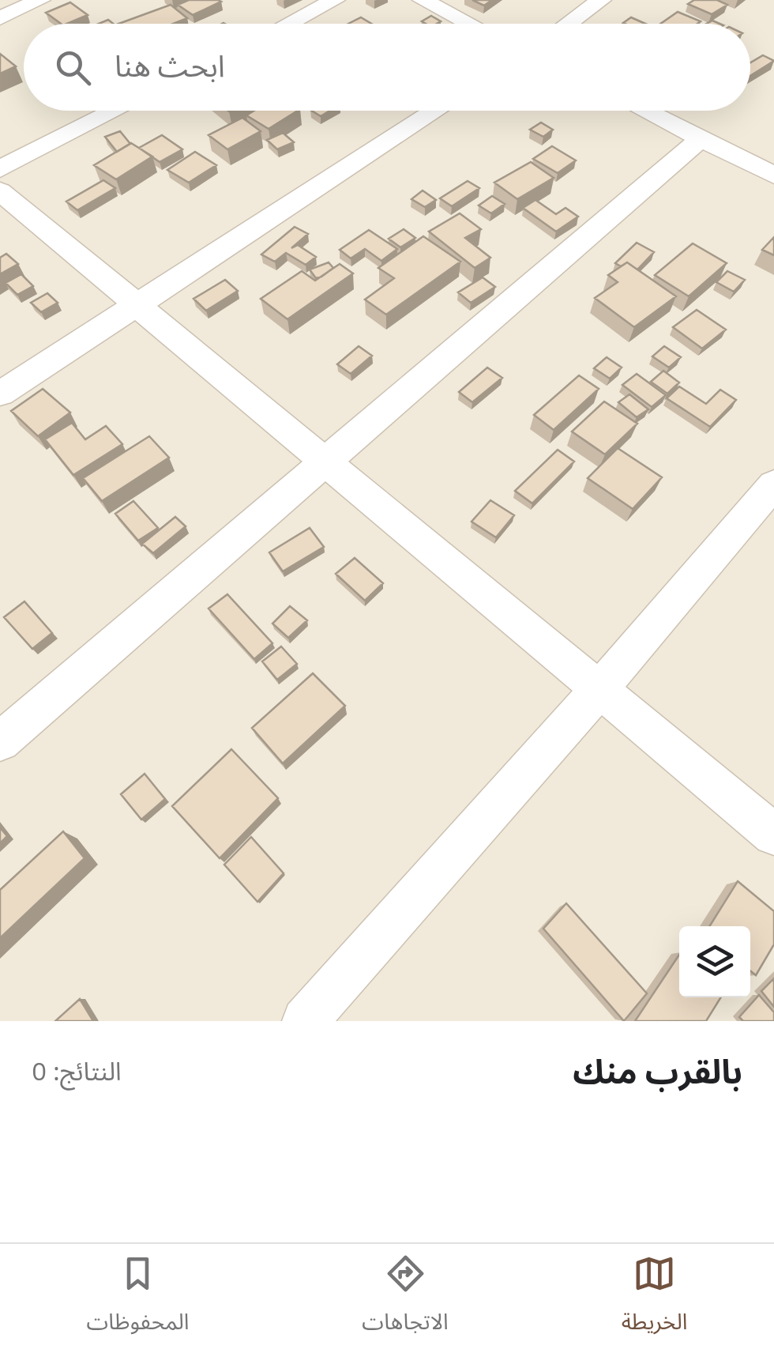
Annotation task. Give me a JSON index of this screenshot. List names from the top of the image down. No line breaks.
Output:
{"page":{"search":"ابحث هنا","heading":["بالقرب منك","النتائج: 0"],"nav":["الخريطة","الاتجاهات","المحفوظات"]}}
